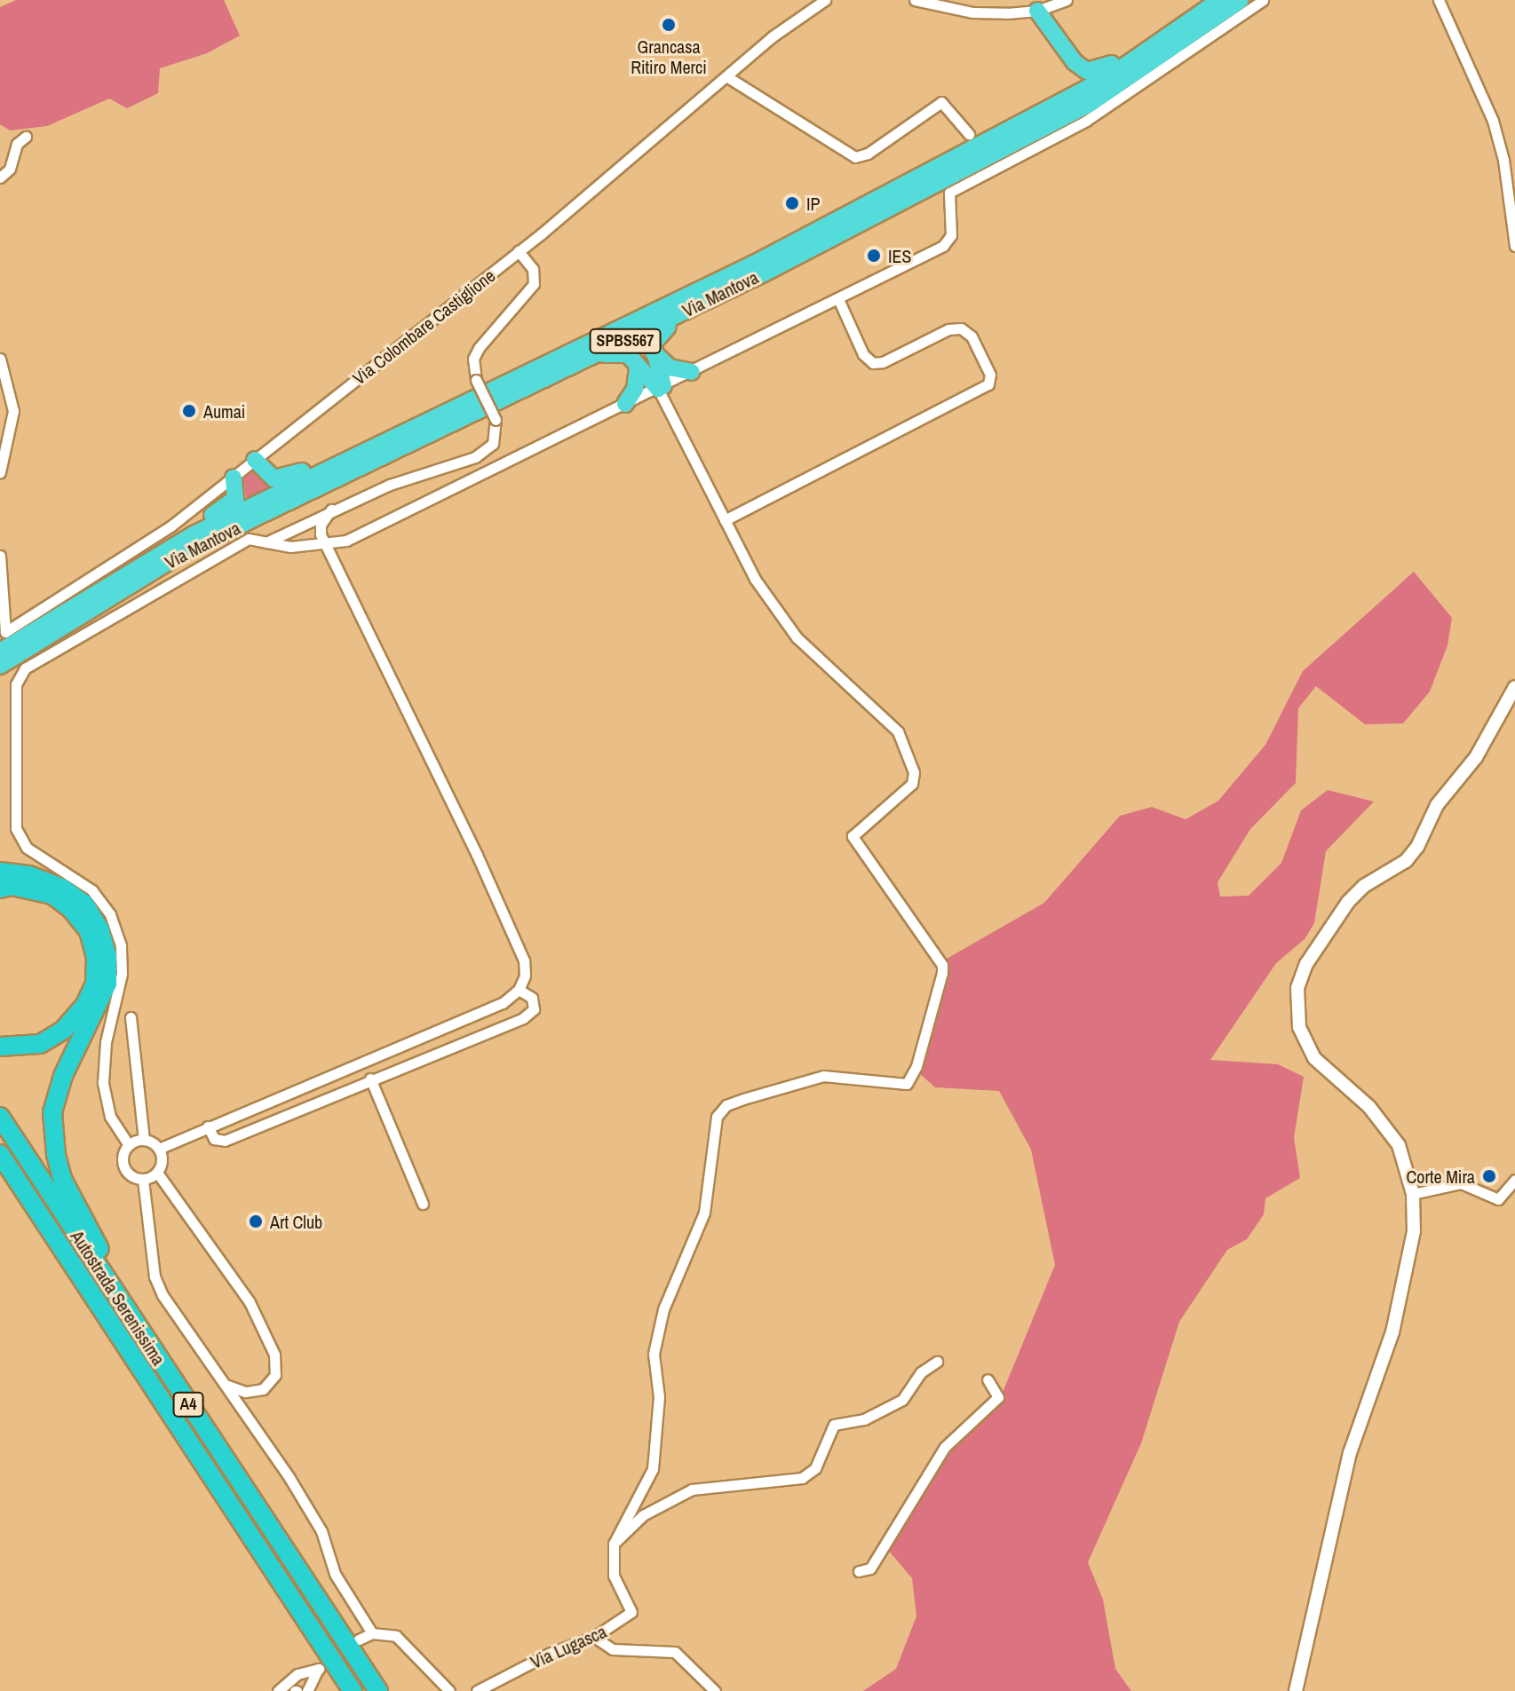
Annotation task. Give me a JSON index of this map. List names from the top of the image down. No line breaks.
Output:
{"streets":{"highway":["Via Mantova","SPBS567","Autostrada Serenissima","A4"],"street":["Via Colombare Castiglione","Via Lugasca"]},"places":["Grancasa Ritiro Merci","IP","IES","Aumai","Corte Mira","Art Club"]}
